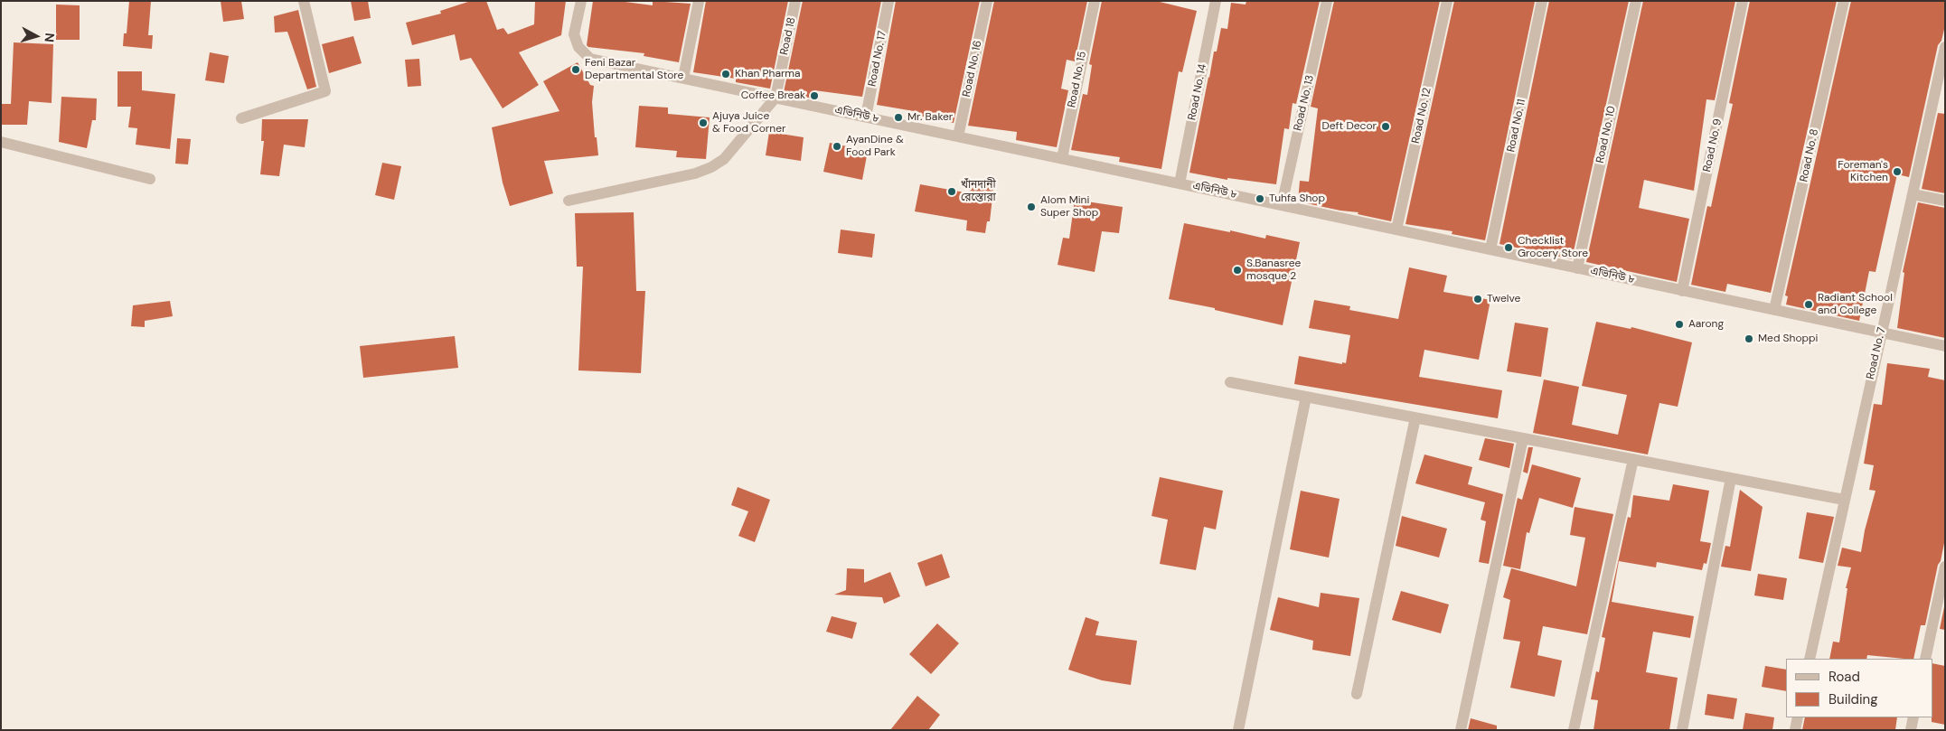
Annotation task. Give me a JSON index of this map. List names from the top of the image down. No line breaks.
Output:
{"streets":{"street":["Road 18","Road No. 17","Road No. 16","Road No. 15","Road No. 14","Road No. 13","এভিনিউ ৮","Road No. 12","Road No. 11","Road No. 10","Road No. 9","Road No. 8","Road No. 7"]},"crossings":[["Road 18","এভিনিউ ৮"],["Road No. 17","এভিনিউ ৮"],["Road No. 16","এভিনিউ ৮"],["Road No. 15","এভিনিউ ৮"],["Road No. 14","এভিনিউ ৮"],["Road No. 13","এভিনিউ ৮"],["এভিনিউ ৮","Road No. 12"],["এভিনিউ ৮","Road No. 11"],["এভিনিউ ৮","Road No. 10"],["এভিনিউ ৮","Road No. 9"],["এভিনিউ ৮","Road No. 8"],["এভিনিউ ৮","Road No. 7"]],"places":["Feni Bazar Departmental Store","Khan Pharma","Coffee Break","Mr. Baker","Ajuya Juice & Food Corner","Deft Decor","AyanDine & Food Park","Foreman's Kitchen","খাঁনদানী রেস্তোরা","Tuhfa Shop","Alom Mini Super Shop","Checklist Grocery Store","S.Banasree mosque 2","Twelve","Radiant School and College","Aarong","Med Shoppi"],"legend":["Road","Building"],"north":"right"}
